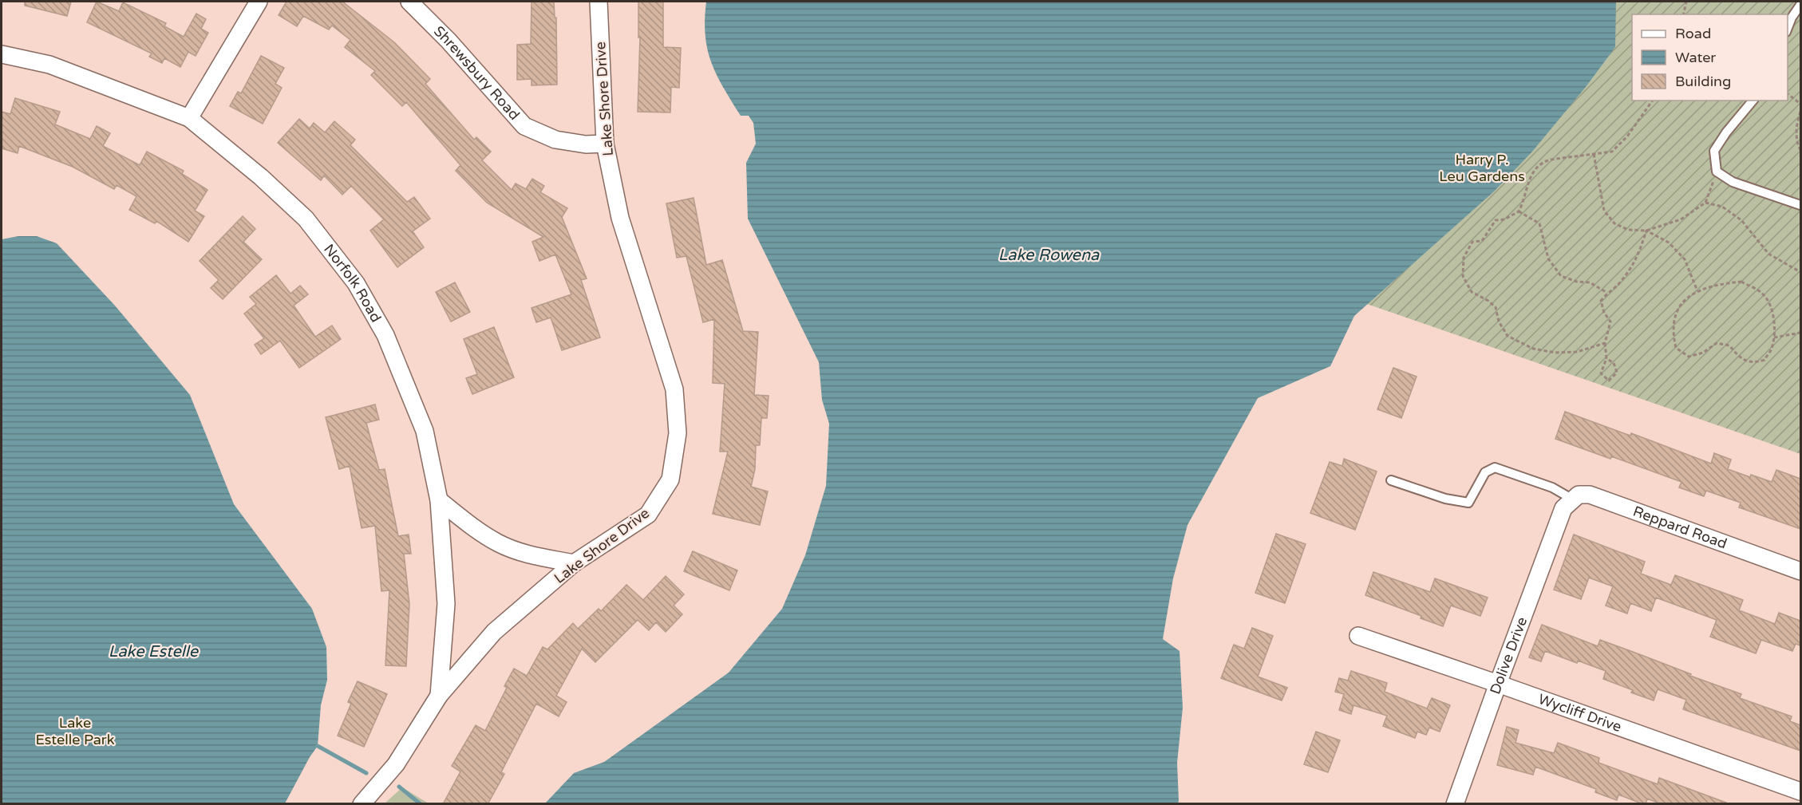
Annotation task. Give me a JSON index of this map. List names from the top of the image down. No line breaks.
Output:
{"streets":{"street":["Shrewsbury Road","Lake Shore Drive","Norfolk Road","Reppard Road","Dolive Drive","Wycliff Drive"]},"crossings":[["Shrewsbury Road","Lake Shore Drive"],["Lake Shore Drive","Norfolk Road"],["Reppard Road","Dolive Drive"],["Dolive Drive","Wycliff Drive"]],"water":["Lake Rowena","Lake Estelle"],"parks":["Harry P. Leu Gardens","Lake Estelle Park"],"legend":["Road","Water","Building"]}
